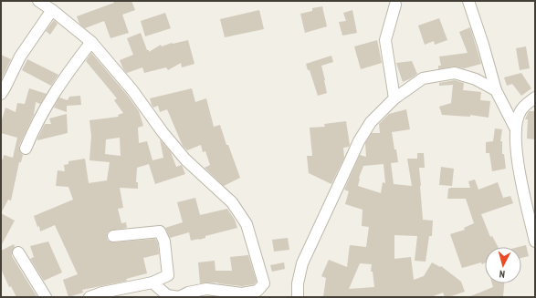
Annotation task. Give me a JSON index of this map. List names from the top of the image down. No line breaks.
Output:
{"north":"bottom"}
